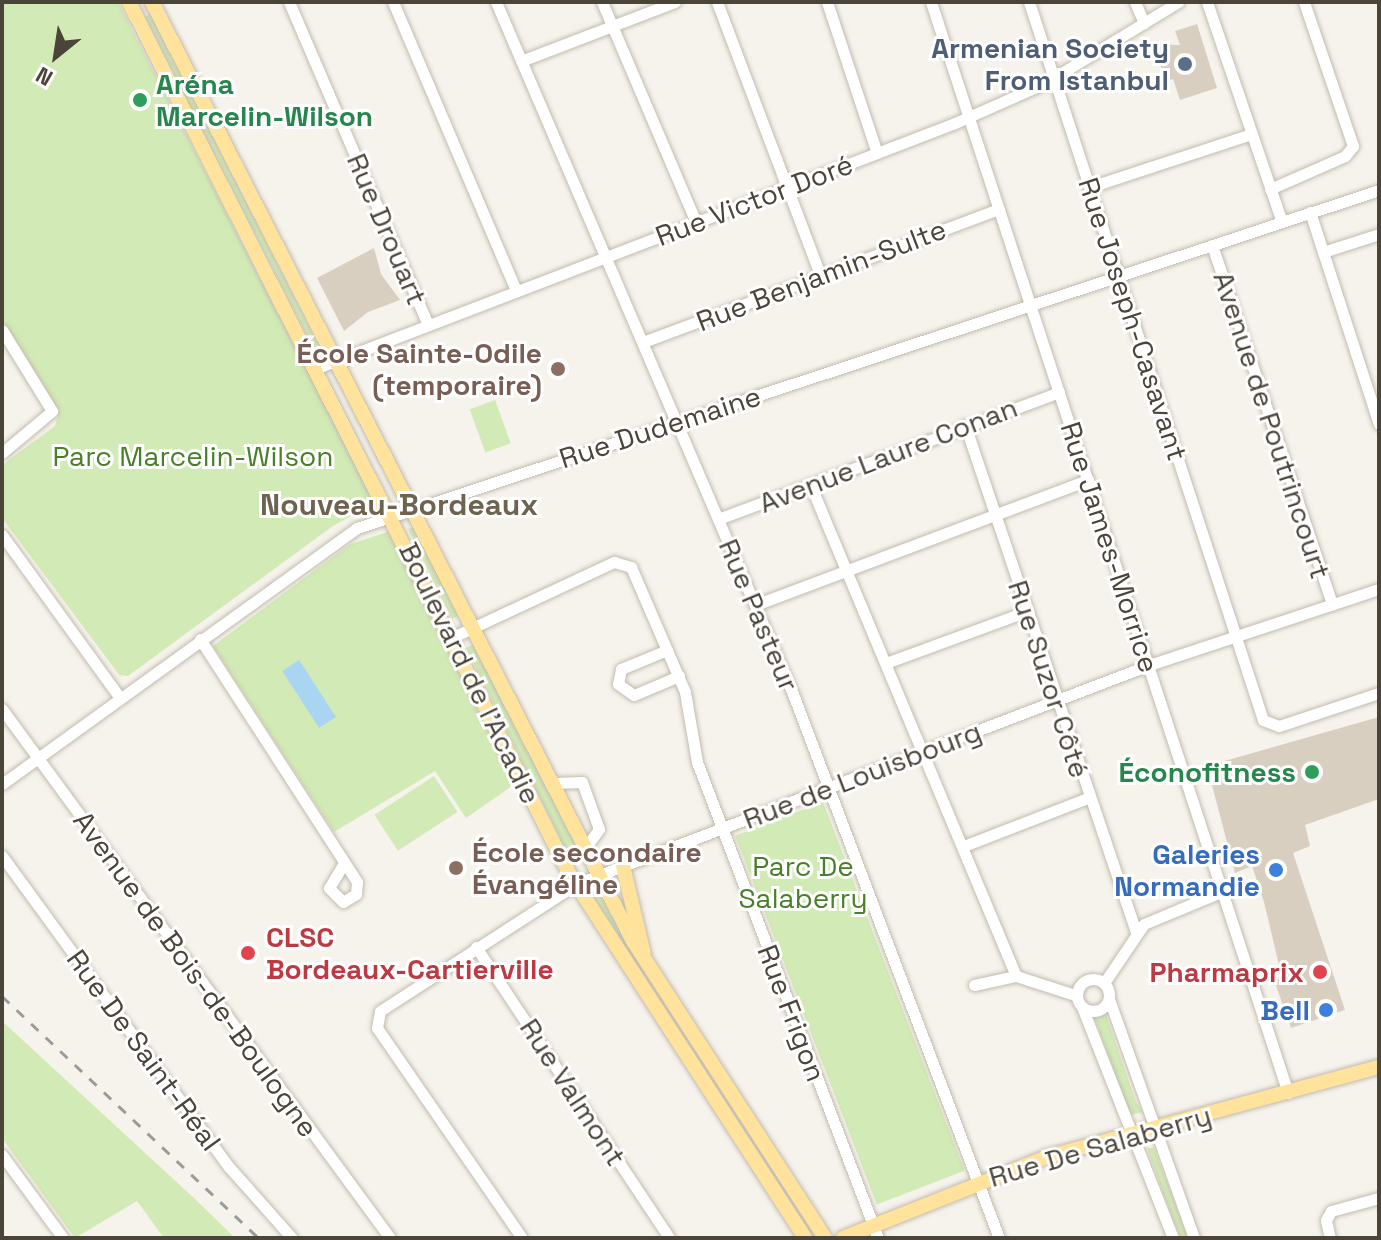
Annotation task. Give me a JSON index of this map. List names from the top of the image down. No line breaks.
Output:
{"streets":{"main road":["Boulevard de l'Acadie","Rue De Salaberry"],"street":["Rue Victor Doré","Rue Drouart","Rue Benjamin-Sulte","Rue Joseph-Casavant","Avenue de Poutrincourt","Rue Dudemaine","Avenue Laure Conan","Rue James-Morrice","Rue Pasteur","Rue Suzor Côté","Rue de Louisbourg","Avenue de Bois-de-Boulogne","Rue Frigon","Rue De Saint-Réal","Rue Valmont"]},"crossings":[["Rue Victor Doré","Rue Drouart"],["Rue Victor Doré","Rue Joseph-Casavant"],["Rue Victor Doré","Rue James-Morrice"],["Rue Victor Doré","Rue Pasteur"],["Rue Victor Doré","Boulevard de l'Acadie"],["Rue Benjamin-Sulte","Rue James-Morrice"],["Rue Benjamin-Sulte","Rue Pasteur"],["Rue Joseph-Casavant","Rue Dudemaine"],["Rue Joseph-Casavant","Rue de Louisbourg"],["Avenue de Poutrincourt","Rue Dudemaine"],["Avenue de Poutrincourt","Rue de Louisbourg"],["Rue Dudemaine","Rue James-Morrice"],["Rue Dudemaine","Rue Pasteur"],["Rue Dudemaine","Boulevard de l'Acadie"],["Rue Dudemaine","Avenue de Bois-de-Boulogne"],["Avenue Laure Conan","Rue James-Morrice"],["Avenue Laure Conan","Rue Pasteur"],["Avenue Laure Conan","Rue Suzor Côté"],["Rue James-Morrice","Rue de Louisbourg"],["Rue James-Morrice","Rue De Salaberry"],["Rue Pasteur","Rue de Louisbourg"],["Rue Pasteur","Rue De Salaberry"],["Boulevard de l'Acadie","Rue de Louisbourg"],["Boulevard de l'Acadie","Rue Frigon"],["Rue Suzor Côté","Rue de Louisbourg"],["Rue de Louisbourg","Rue Frigon"],["Rue de Louisbourg","Rue Valmont"],["Rue Frigon","Rue De Salaberry"]],"districts":["Nouveau-Bordeaux"],"parks":["Parc Marcelin-Wilson","Parc De Salaberry"],"places":["Armenian Society From Istanbul","Aréna Marcelin-Wilson","École Sainte-Odile (temporaire)","Éconofitness","École secondaire Évangéline","Galeries Normandie","CLSC Bordeaux-Cartierville","Pharmaprix","Bell"],"north":"bottom left"}
